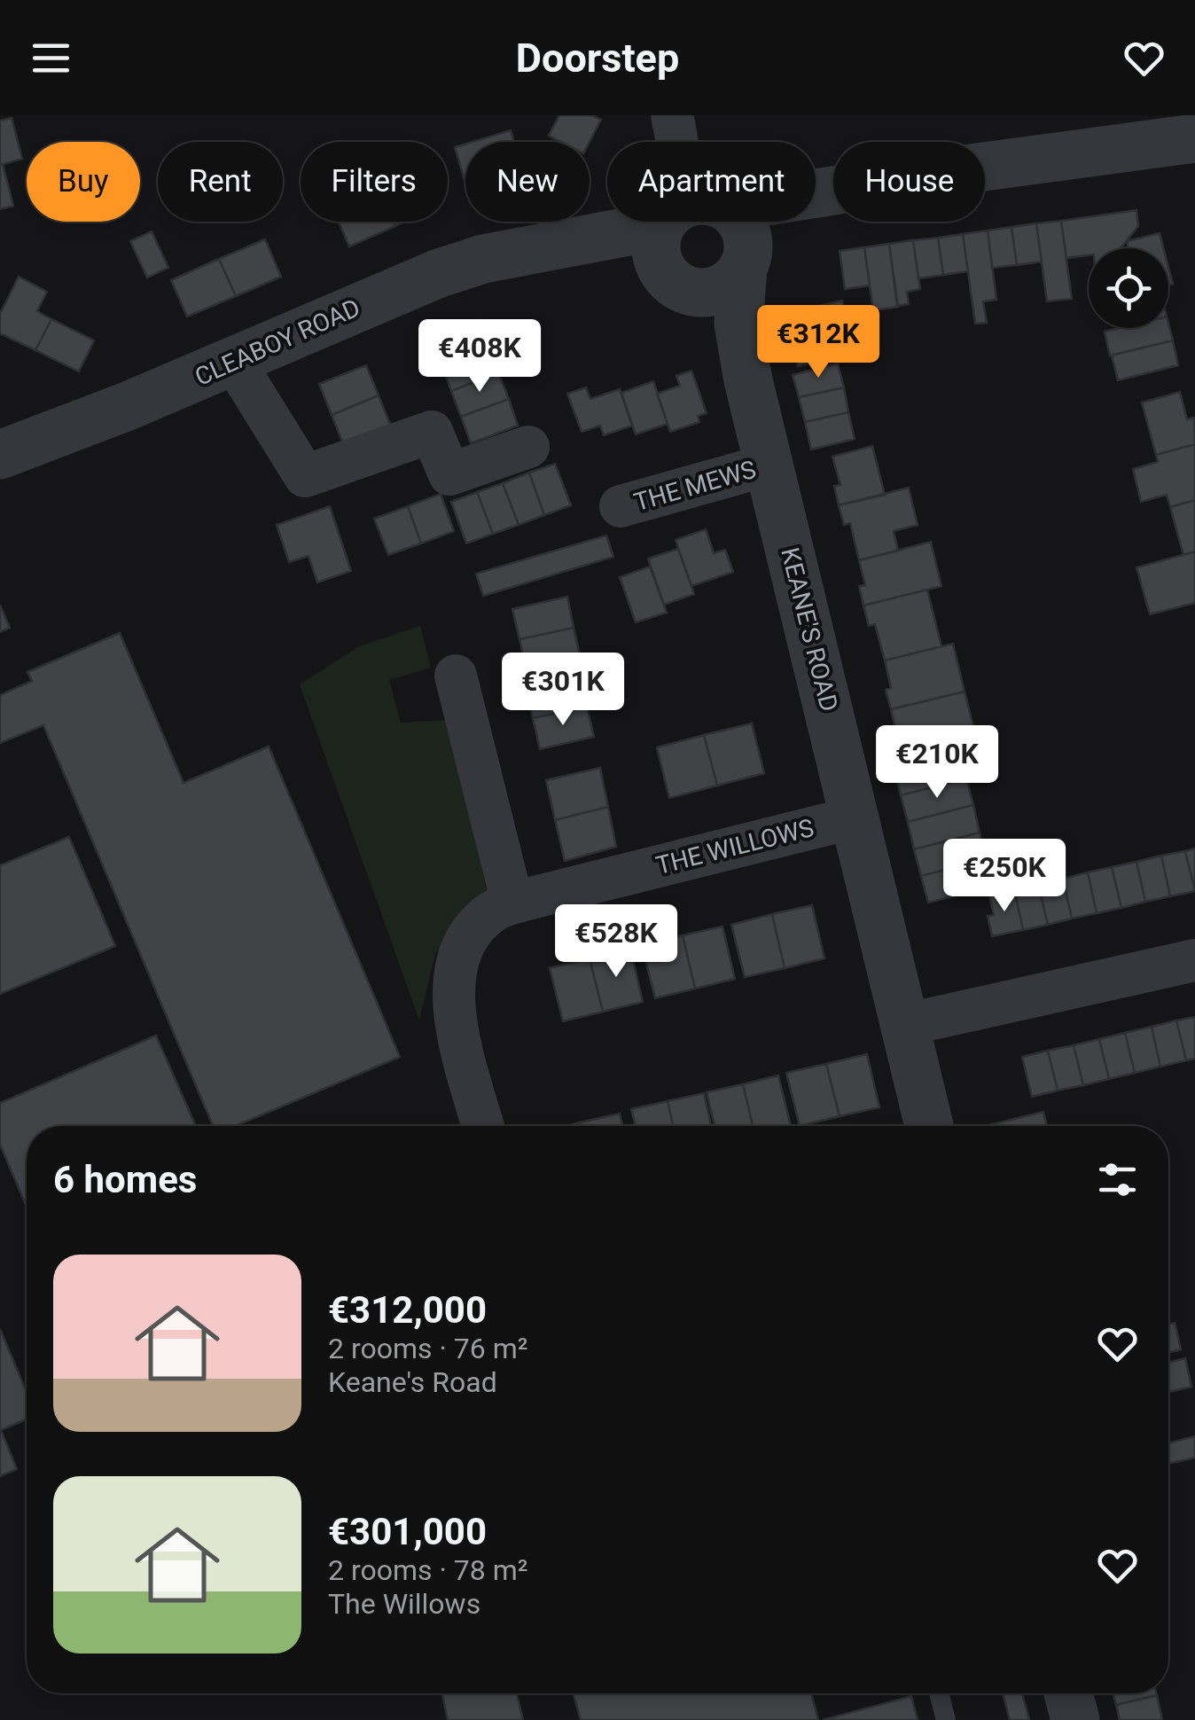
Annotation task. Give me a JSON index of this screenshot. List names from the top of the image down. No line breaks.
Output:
{"streets":{"street":["CLEABOY ROAD","THE MEWS","KEANE'S ROAD","THE WILLOWS"]},"crossings":[["CLEABOY ROAD","KEANE'S ROAD"],["THE MEWS","KEANE'S ROAD"],["KEANE'S ROAD","THE WILLOWS"]],"page":{"header":"Doorstep","chip":["Buy","Rent","Filters","New","Apartment","House"],"price":["€312K","€408K","€301K","€210K","€250K","€528K"],"heading":"6 homes","list":[{"name":"€312,000","note":"2 rooms · 76 m² · Keane's Road"},{"name":"€301,000","note":"2 rooms · 78 m² · The Willows"}]}}
